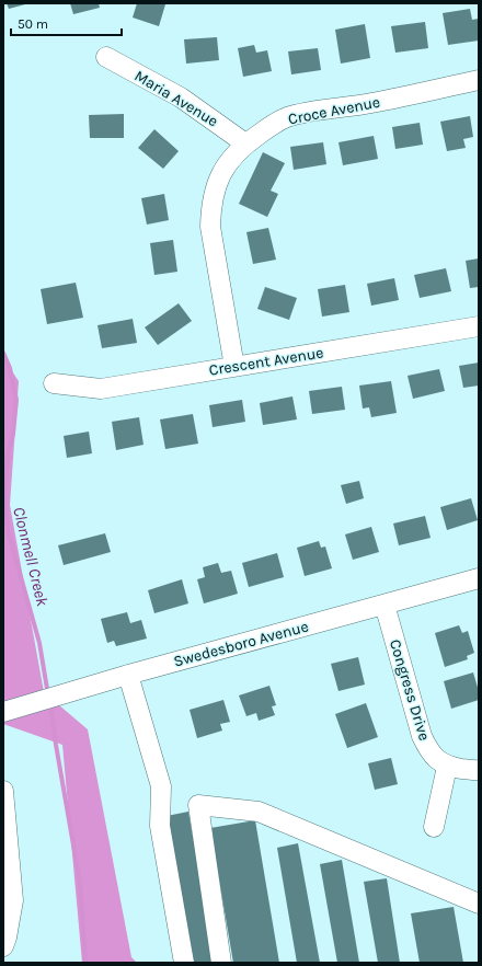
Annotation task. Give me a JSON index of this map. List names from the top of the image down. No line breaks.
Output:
{"streets":{"street":["Maria Avenue","Croce Avenue","Crescent Avenue","Swedesboro Avenue","Congress Drive"]},"crossings":[["Maria Avenue","Croce Avenue"],["Croce Avenue","Crescent Avenue"],["Swedesboro Avenue","Congress Drive"]],"water":["Clonmell Creek"],"scale_bar":"50 m"}
